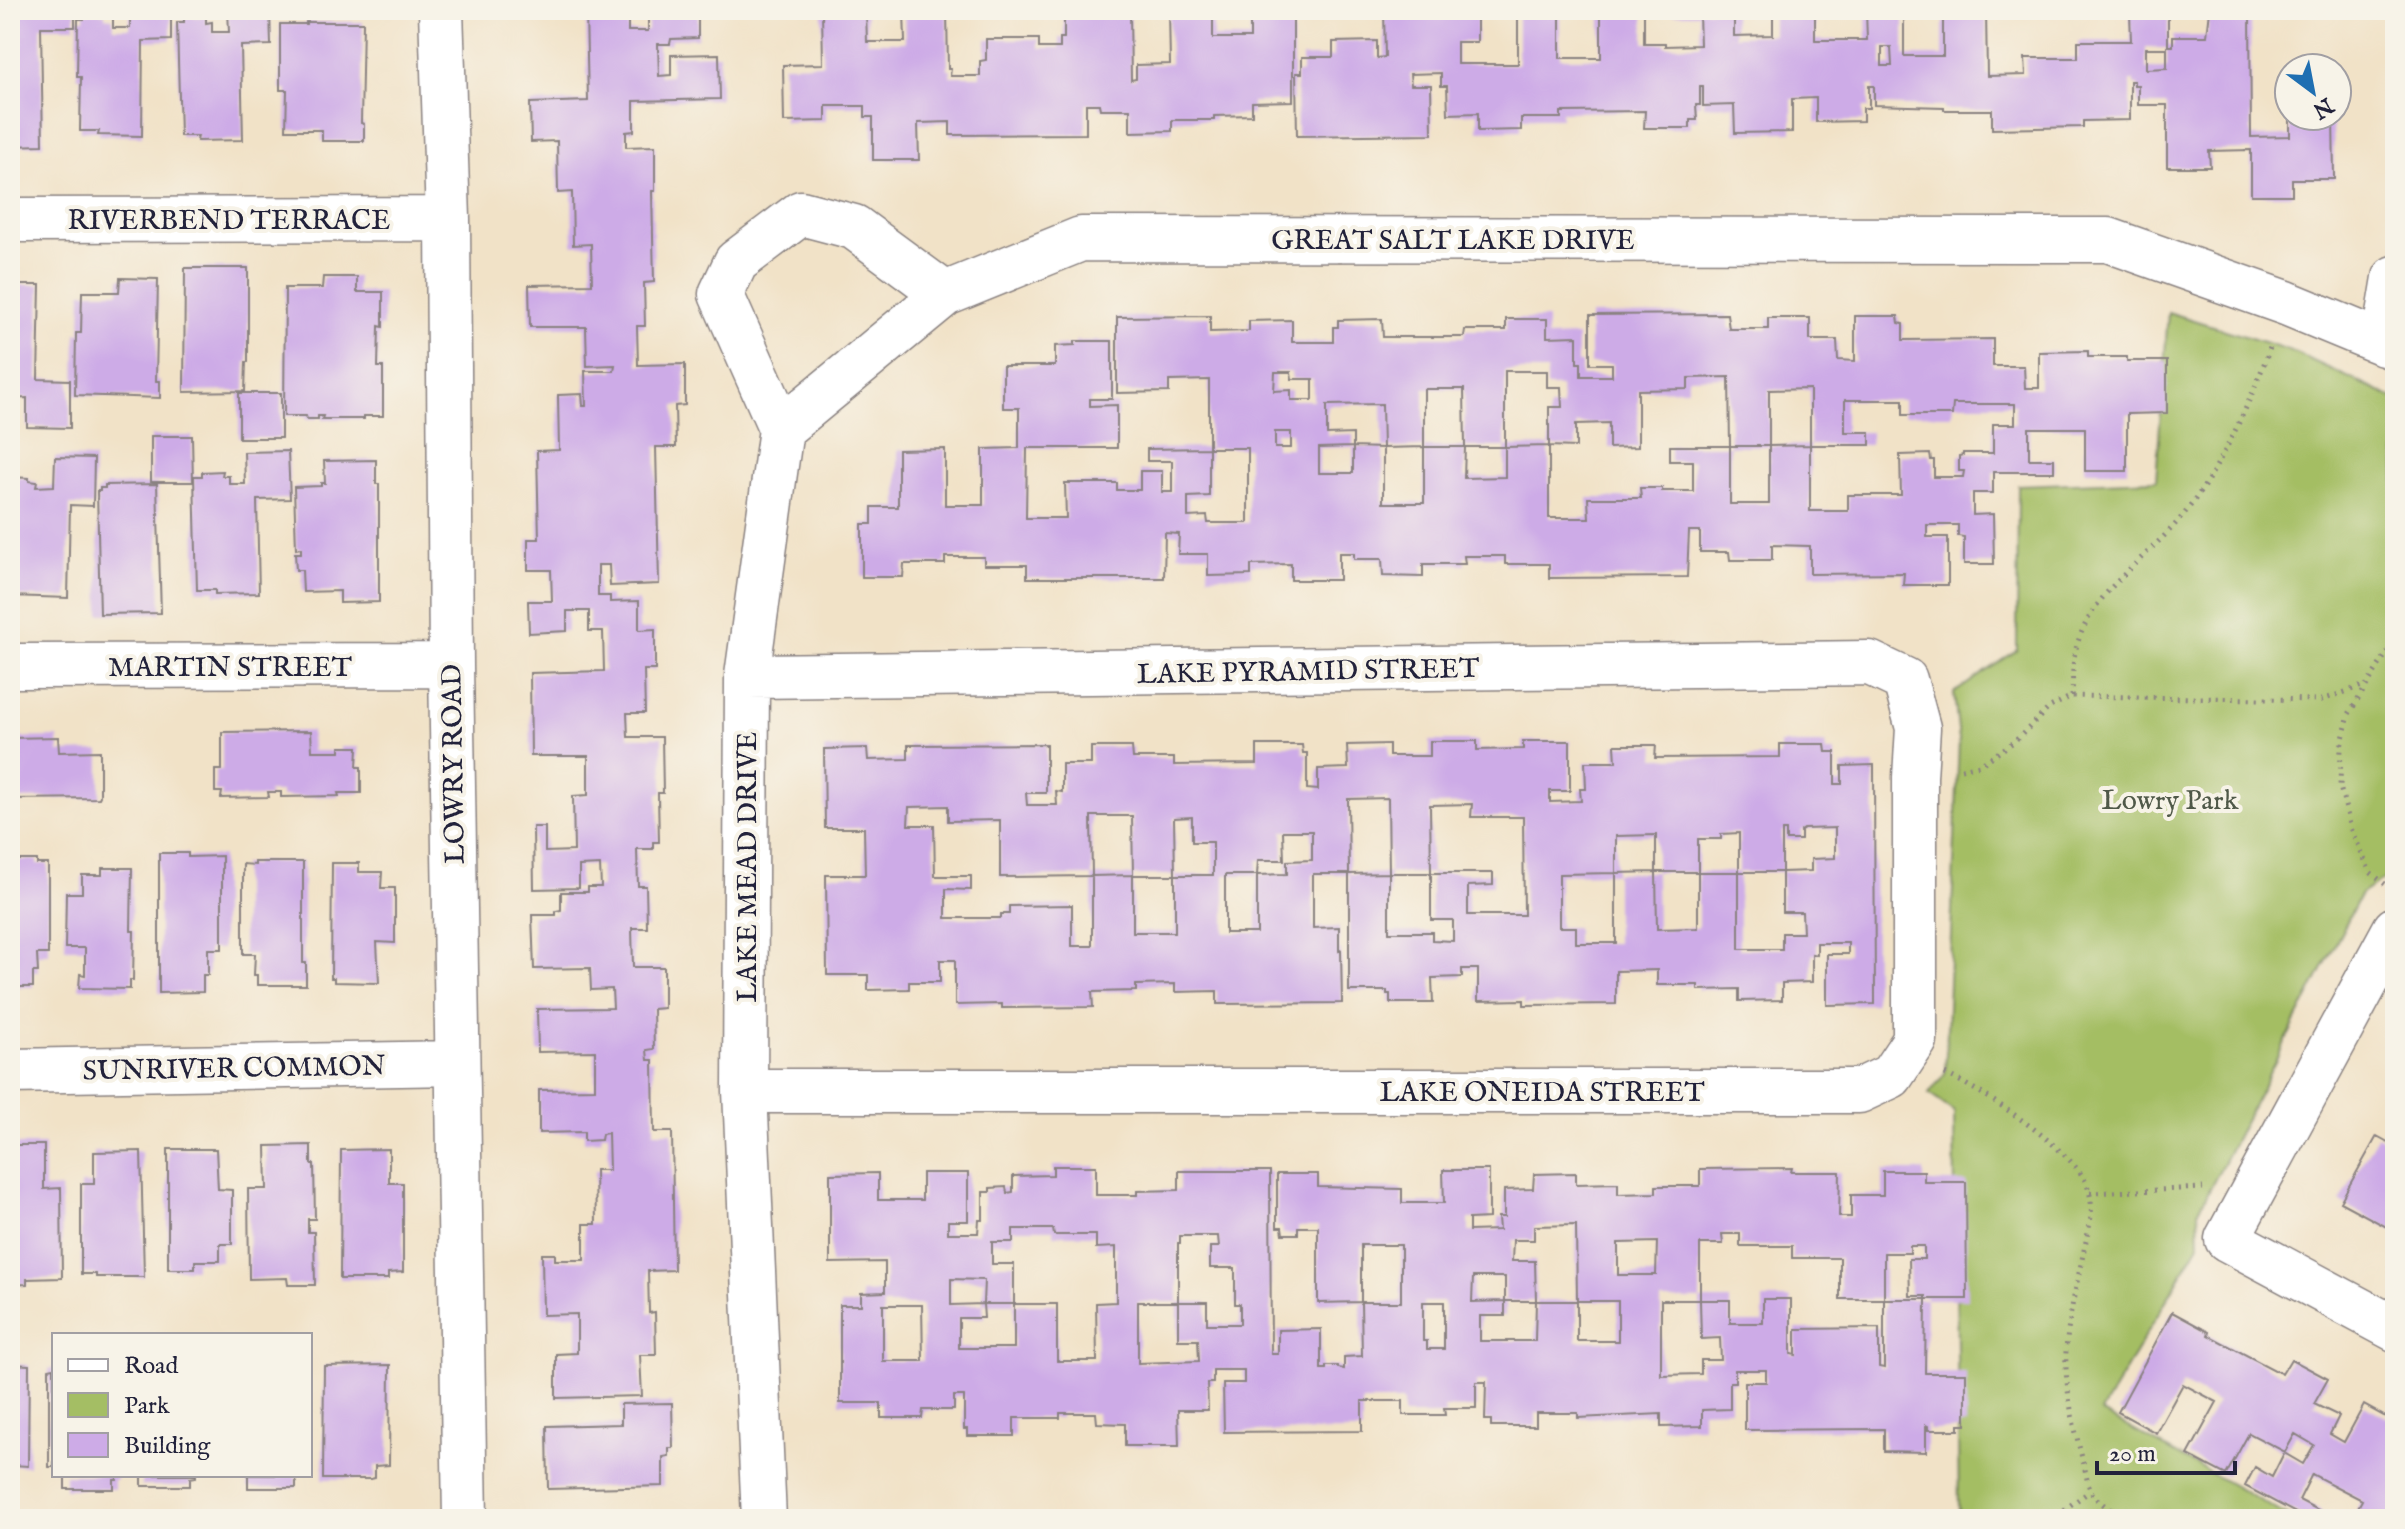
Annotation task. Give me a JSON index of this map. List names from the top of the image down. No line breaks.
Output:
{"streets":{"street":["RIVERBEND TERRACE","GREAT SALT LAKE DRIVE","MARTIN STREET","LAKE PYRAMID STREET","LOWRY ROAD","LAKE MEAD DRIVE","SUNRIVER COMMON","LAKE ONEIDA STREET"]},"crossings":[["RIVERBEND TERRACE","LOWRY ROAD"],["MARTIN STREET","LOWRY ROAD"],["LAKE PYRAMID STREET","LAKE MEAD DRIVE"],["LOWRY ROAD","SUNRIVER COMMON"],["LAKE MEAD DRIVE","LAKE ONEIDA STREET"]],"parks":["Lowry Park"],"legend":["Road","Park","Building"],"scale_bar":"20 m","north":"bottom right"}
